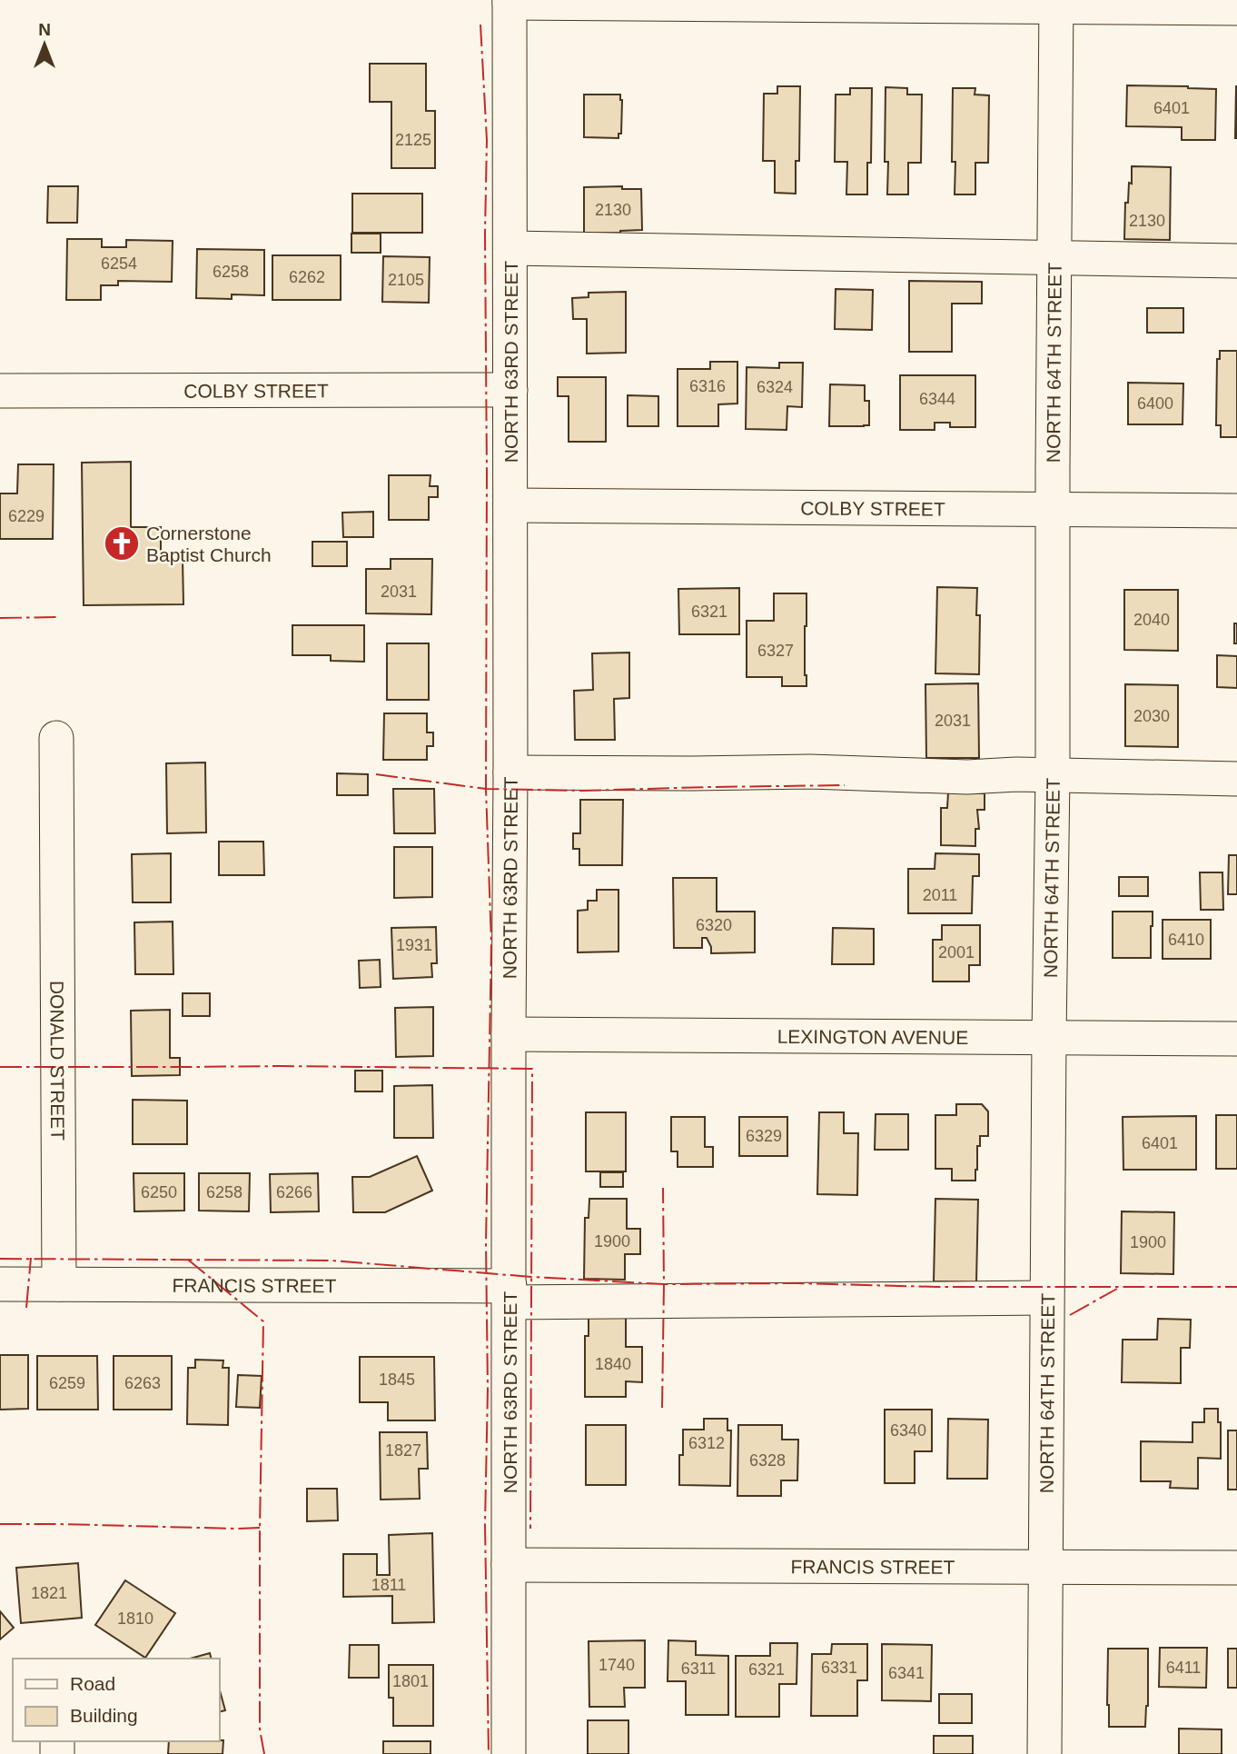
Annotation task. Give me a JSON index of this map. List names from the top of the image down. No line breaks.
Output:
{"streets":{"street":["NORTH 63RD STREET","NORTH 64TH STREET","COLBY STREET","LEXINGTON AVENUE","DONALD STREET","FRANCIS STREET"]},"crossings":[["NORTH 63RD STREET","COLBY STREET"],["NORTH 63RD STREET","LEXINGTON AVENUE"],["NORTH 63RD STREET","FRANCIS STREET"],["NORTH 64TH STREET","COLBY STREET"],["NORTH 64TH STREET","LEXINGTON AVENUE"],["NORTH 64TH STREET","FRANCIS STREET"],["DONALD STREET","FRANCIS STREET"]],"places":{"church":["Cornerstone Baptist Church"]},"house_numbers":["6401","2125","2130","2130","6254","6258","6262","2105","6316","6324","6344","6400","6229","2031","6321","2040","6327","2030","2031","2011","6320","6410","1931","2001","6329","6401","6250","6258","6266","1900","1900","1840","1845","6259","6263","6340","6312","1827","6328","1811","1821","1810","1740","6331","6411","6311","6321","6341","1801"],"legend":["Road","Building"],"north":"top"}
